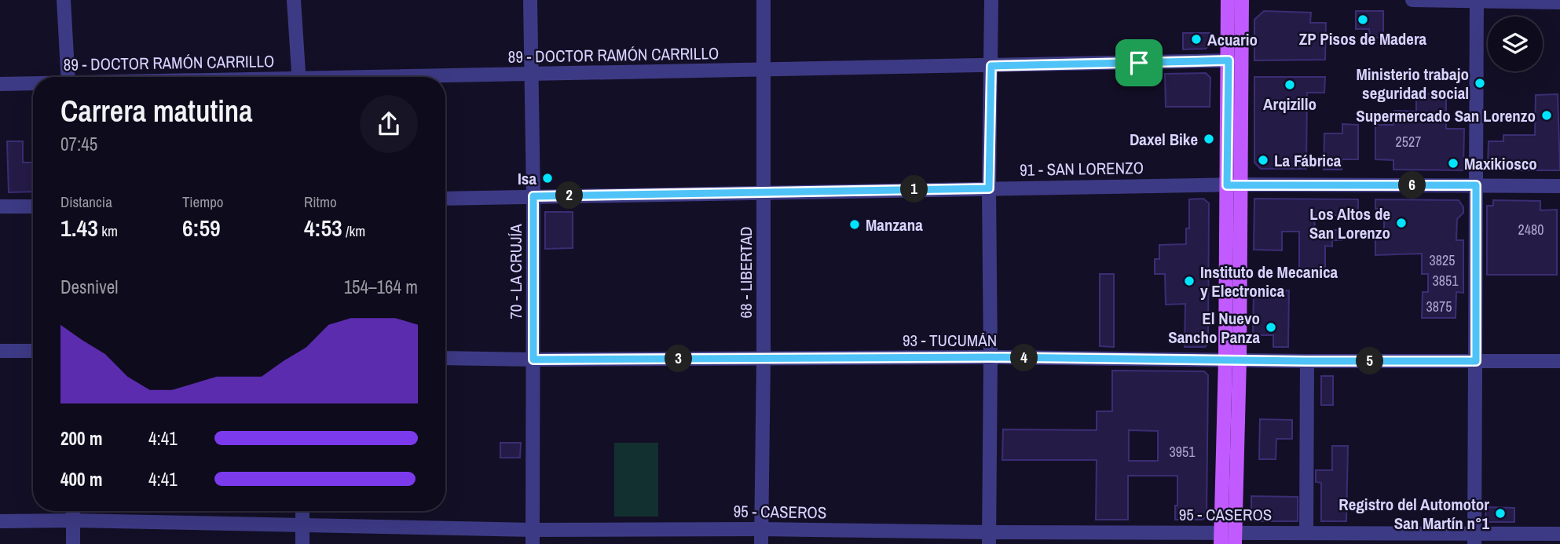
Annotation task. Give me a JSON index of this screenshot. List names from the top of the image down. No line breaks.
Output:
{"streets":{"street":["89 - DOCTOR RAMÓN CARRILLO","91 - SAN LORENZO","70 - LA CRUJÍA","68 - LIBERTAD","93 - TUCUMÁN","95 - CASEROS"]},"crossings":[["89 - DOCTOR RAMÓN CARRILLO","70 - LA CRUJÍA"],["89 - DOCTOR RAMÓN CARRILLO","68 - LIBERTAD"],["91 - SAN LORENZO","70 - LA CRUJÍA"],["91 - SAN LORENZO","68 - LIBERTAD"],["70 - LA CRUJÍA","93 - TUCUMÁN"],["70 - LA CRUJÍA","95 - CASEROS"],["68 - LIBERTAD","93 - TUCUMÁN"],["68 - LIBERTAD","95 - CASEROS"]],"places":["ZP Pisos de Madera","Acuario","Ministerio trabajo seguridad social","Arqizillo","Supermercado San Lorenzo","Daxel Bike","La Fábrica","Maxikiosco","Isa","Los Altos de San Lorenzo","Manzana","Instituto de Mecanica y Electronica","El Nuevo Sancho Panza","Registro del Automotor San Martín n°1"],"house_numbers":["2527","2480","3825","3851","3875","3951"],"page":{"heading":["Carrera matutina","07:45"],"stats":[["Distancia","1.43 km"],["Tiempo","6:59"],["Ritmo","4:53 /km"]],"pins":["6","1","2","4","3","5"],"chart":["Desnivel","154–164 m"],"list":[{"name":"200 m","note":"4:41"},{"name":"400 m","note":"4:41"}]}}
